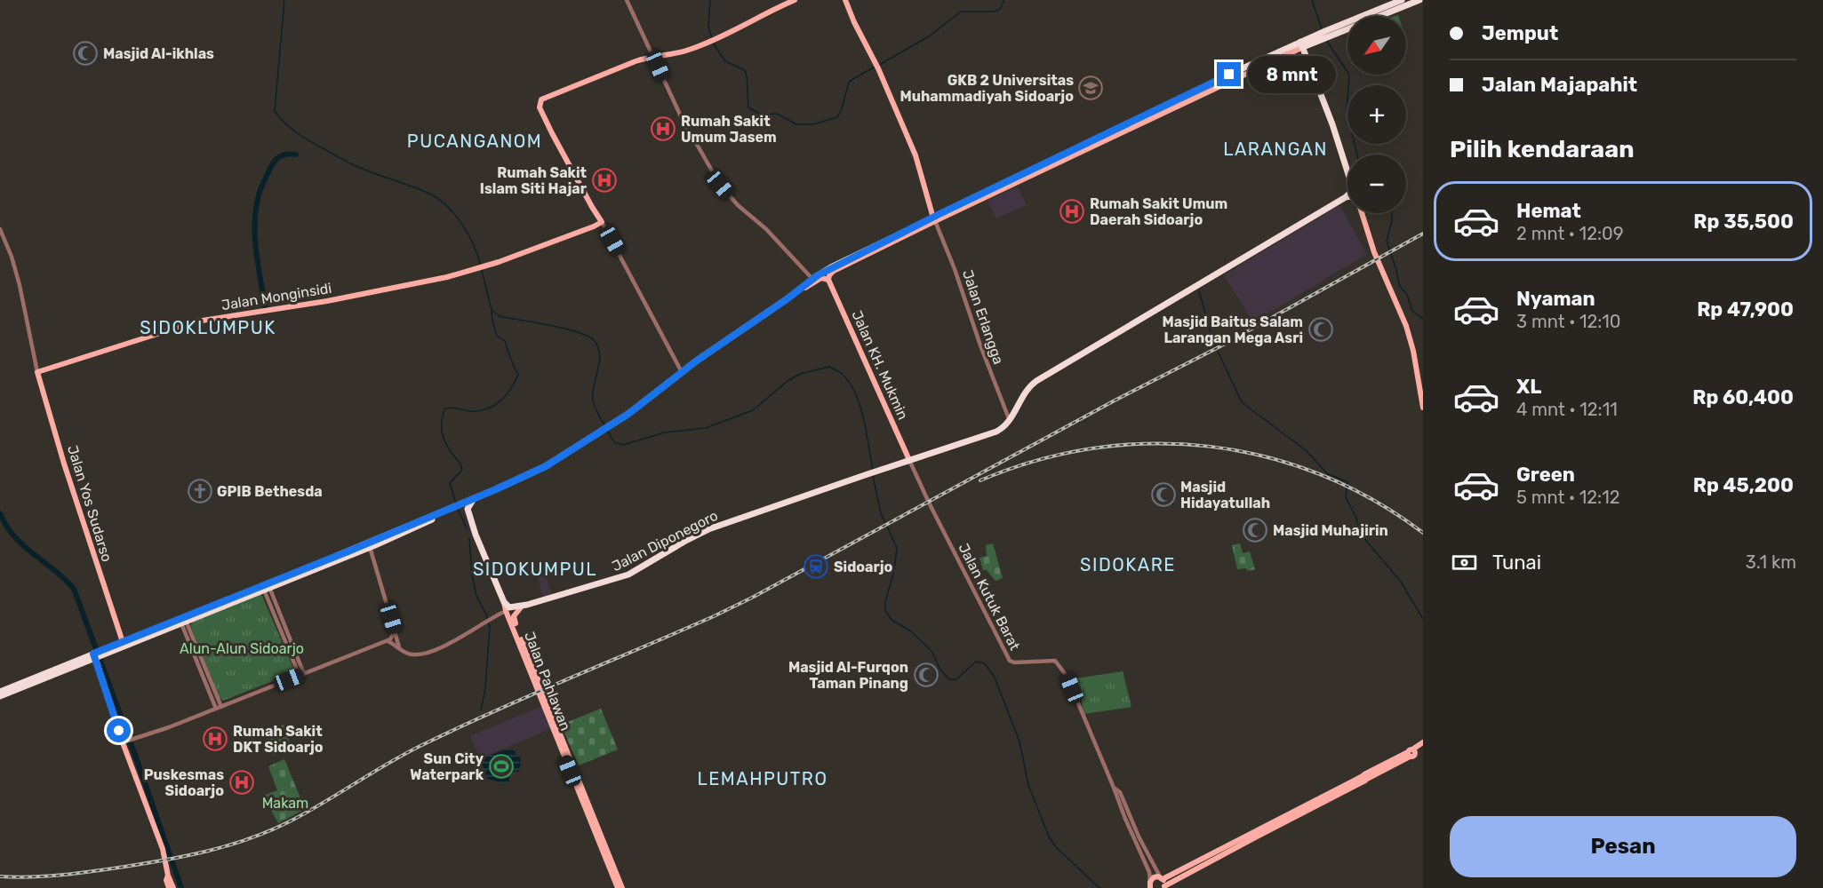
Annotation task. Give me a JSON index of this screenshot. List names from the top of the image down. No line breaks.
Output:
{"streets":{"highway":["Jalan Diponegoro"],"main road":["Jalan Monginsidi","Jalan KH. Mukmin","Jalan Yos Sudarso","Jalan Pahlawan"],"street":["Jalan Erlangga","Jalan Kutuk Barat"]},"crossings":[["Jalan Monginsidi","Jalan Yos Sudarso"],["Jalan Erlangga","Jalan Diponegoro"],["Jalan KH. Mukmin","Jalan Diponegoro"],["Jalan KH. Mukmin","Jalan Kutuk Barat"],["Jalan Diponegoro","Jalan Kutuk Barat"],["Jalan Diponegoro","Jalan Pahlawan"]],"districts":["PUCANGANOM","LARANGAN","SIDOKLUMPUK","SIDOKARE","SIDOKUMPUL","LEMAHPUTRO"],"parks":["Alun-Alun Sidoarjo","Makam"],"places":{"mosque":["Masjid Al-ikhlas","Masjid Baitus Salam Larangan Mega Asri","Masjid Hidayatullah","Masjid Muhajirin","Masjid Al-Furqon Taman Pinang"],"school or university":["GKB 2 Universitas Muhammadiyah Sidoarjo"],"hospital":["Rumah Sakit Umum Jasem","Rumah Sakit Islam Siti Hajar","Rumah Sakit Umum Daerah Sidoarjo","Rumah Sakit DKT Sidoarjo","Puskesmas Sidoarjo"],"church":["GPIB Bethesda"],"station":["Sidoarjo"],"sports":["Sun City Waterpark"]},"north":"bottom left","page":{"banner":["Jemput","Jalan Majapahit"],"map_buttons":["+","−"],"bubble":"8 mnt","heading":"Pilih kendaraan","list":[{"name":"Hemat","note":"2 mnt · 12:09","value":"Rp 35,500"},{"name":"Nyaman","note":"3 mnt · 12:10","value":"Rp 47,900"},{"name":"XL","note":"4 mnt · 12:11","value":"Rp 60,400"},{"name":"Green","note":"5 mnt · 12:12","value":"Rp 45,200"}],"pay":["Tunai","3.1 km"],"buttons":"Pesan"}}
